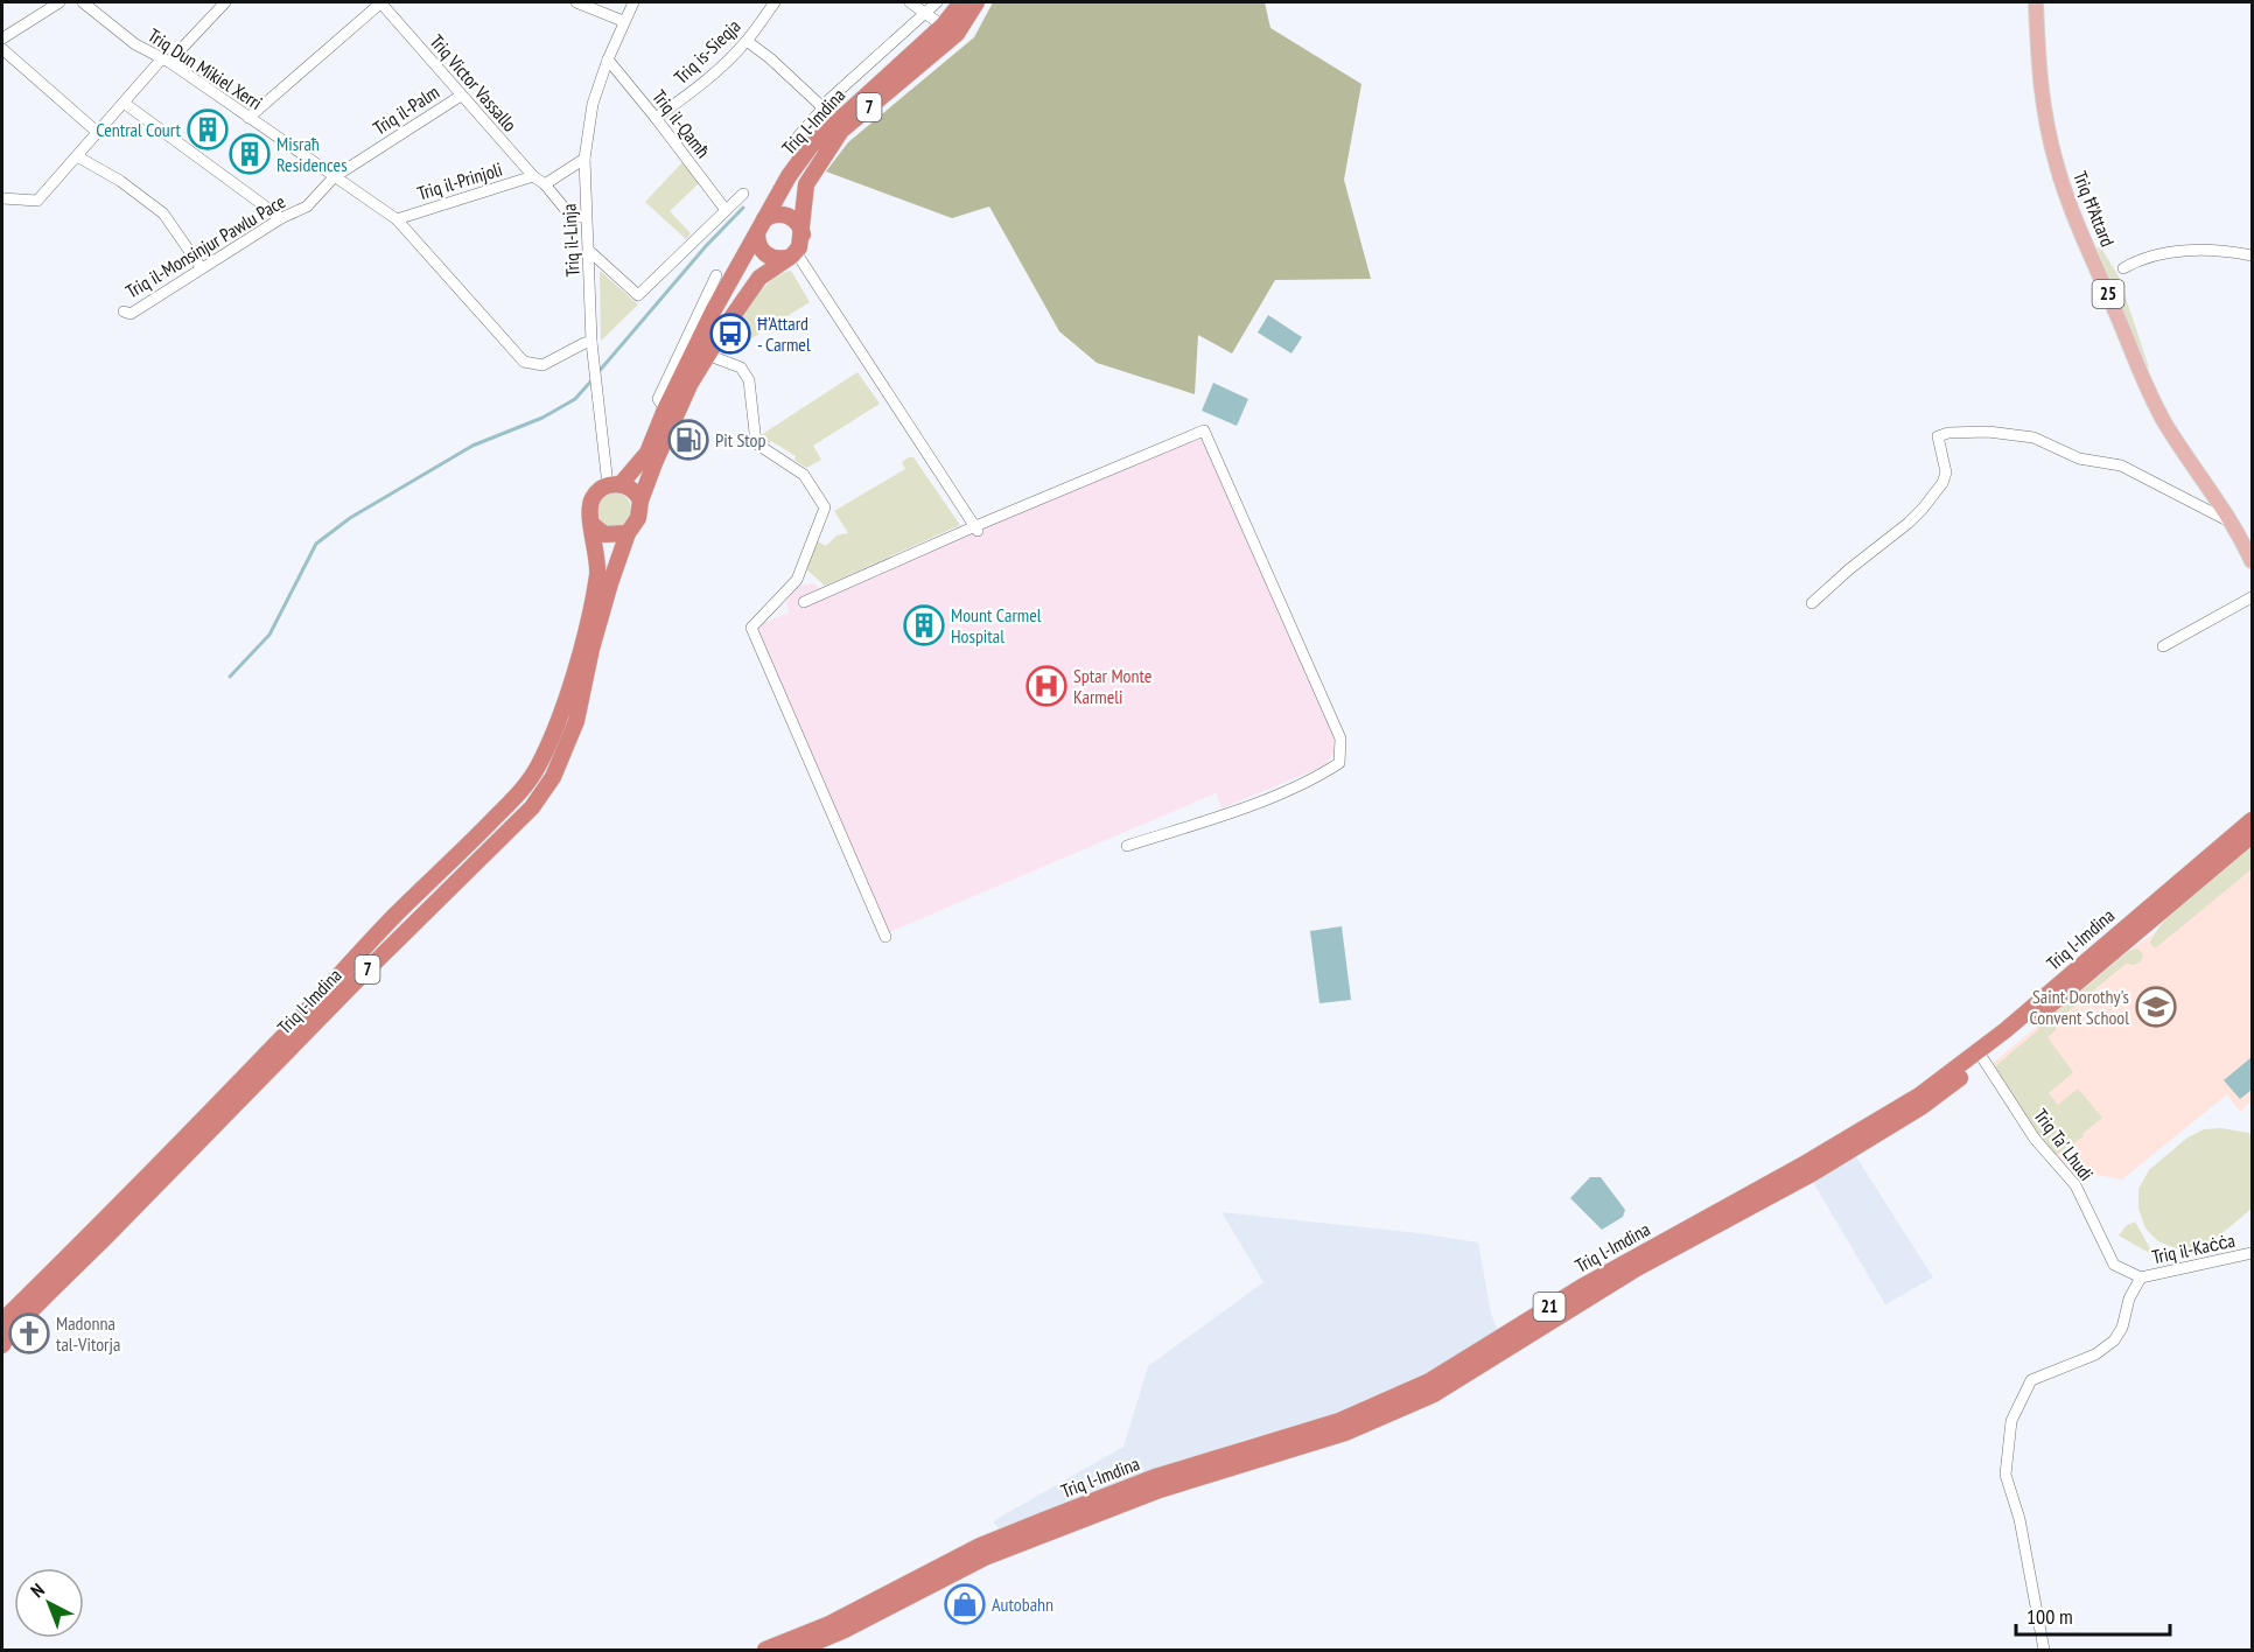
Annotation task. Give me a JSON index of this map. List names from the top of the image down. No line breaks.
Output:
{"streets":{"highway":["7","Triq l-Imdina","21"],"main road":["Triq Ħ'Attard","25"],"street":["Triq is-Sieqja","Triq Dun Mikiel Xerri","Triq Victor Vassallo","Triq il-Palm","Triq il-Qamħ","Triq il-Prinjoli","Triq il-Linja","Triq il-Monsinjur Pawlu Pace","Triq Ta' Lhudi","Triq il-Kaċċa"]},"crossings":[["Triq is-Sieqja","Triq il-Qamħ"],["Triq Dun Mikiel Xerri","Triq il-Palm"],["Triq Dun Mikiel Xerri","Triq il-Prinjoli"],["Triq Dun Mikiel Xerri","Triq il-Linja"],["Triq Dun Mikiel Xerri","Triq il-Monsinjur Pawlu Pace"],["Triq Victor Vassallo","Triq il-Palm"],["Triq Victor Vassallo","Triq il-Prinjoli"],["Triq Victor Vassallo","Triq il-Linja"],["Triq il-Palm","Triq il-Monsinjur Pawlu Pace"],["Triq l-Imdina","Triq il-Linja"],["Triq l-Imdina","Triq Ta' Lhudi"],["Triq il-Qamħ","Triq il-Linja"],["Triq Ta' Lhudi","Triq il-Kaċċa"]],"places":{"building":["Central Court","Misraħ Residences","Mount Carmel Hospital"],"bus stop":["Ħ'Attard - Carmel"],"fuel station":["Pit Stop"],"hospital":["Sptar Monte Karmeli"],"school or university":["Saint Dorothy's Convent School"],"church":["Madonna tal-Vitorja"],"shop":["Autobahn"]},"scale_bar":"100 m","north":"top left"}
